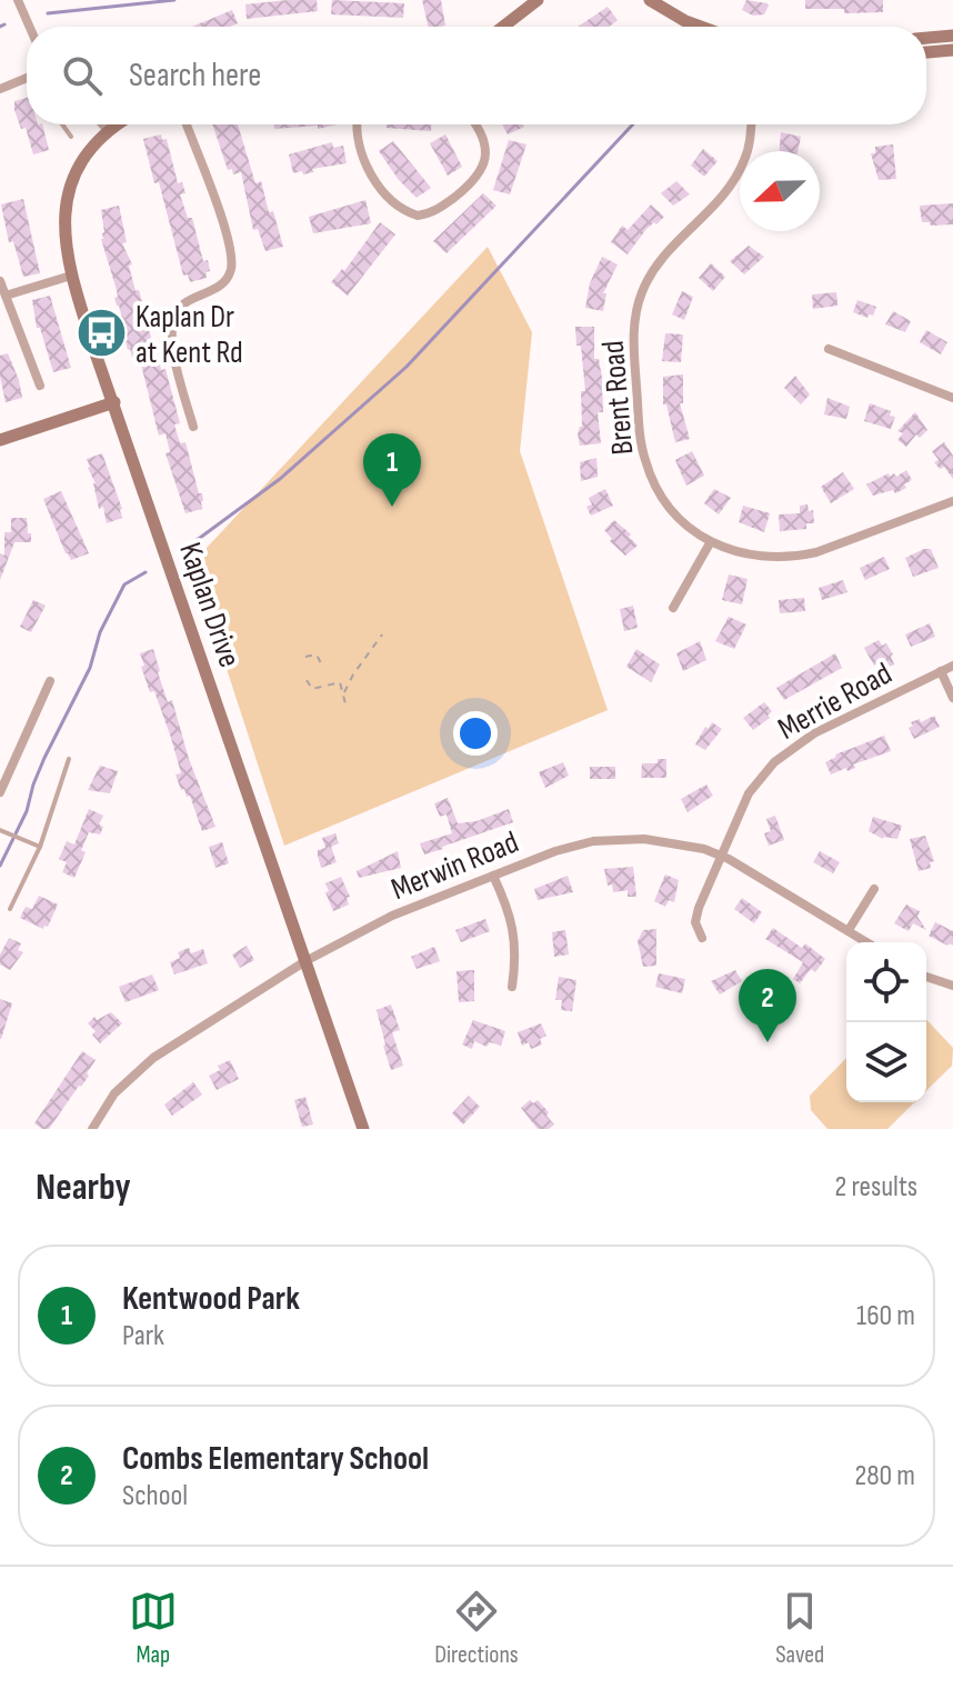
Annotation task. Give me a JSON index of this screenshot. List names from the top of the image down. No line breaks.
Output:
{"streets":{"street":["Brent Road","Kaplan Drive","Merrie Road","Merwin Road"]},"crossings":[["Kaplan Drive","Merwin Road"],["Merrie Road","Merwin Road"]],"places":{"bus stop":["Kaplan Dr at Kent Rd"]},"north":"left","page":{"search":"Search here","pins":["1","2"],"heading":["Nearby","2 results"],"list":[{"mark":"1","name":"Kentwood Park","note":"Park","value":"160 m"},{"mark":"2","name":"Combs Elementary School","note":"School","value":"280 m"}],"nav":["Map","Directions","Saved"]}}
